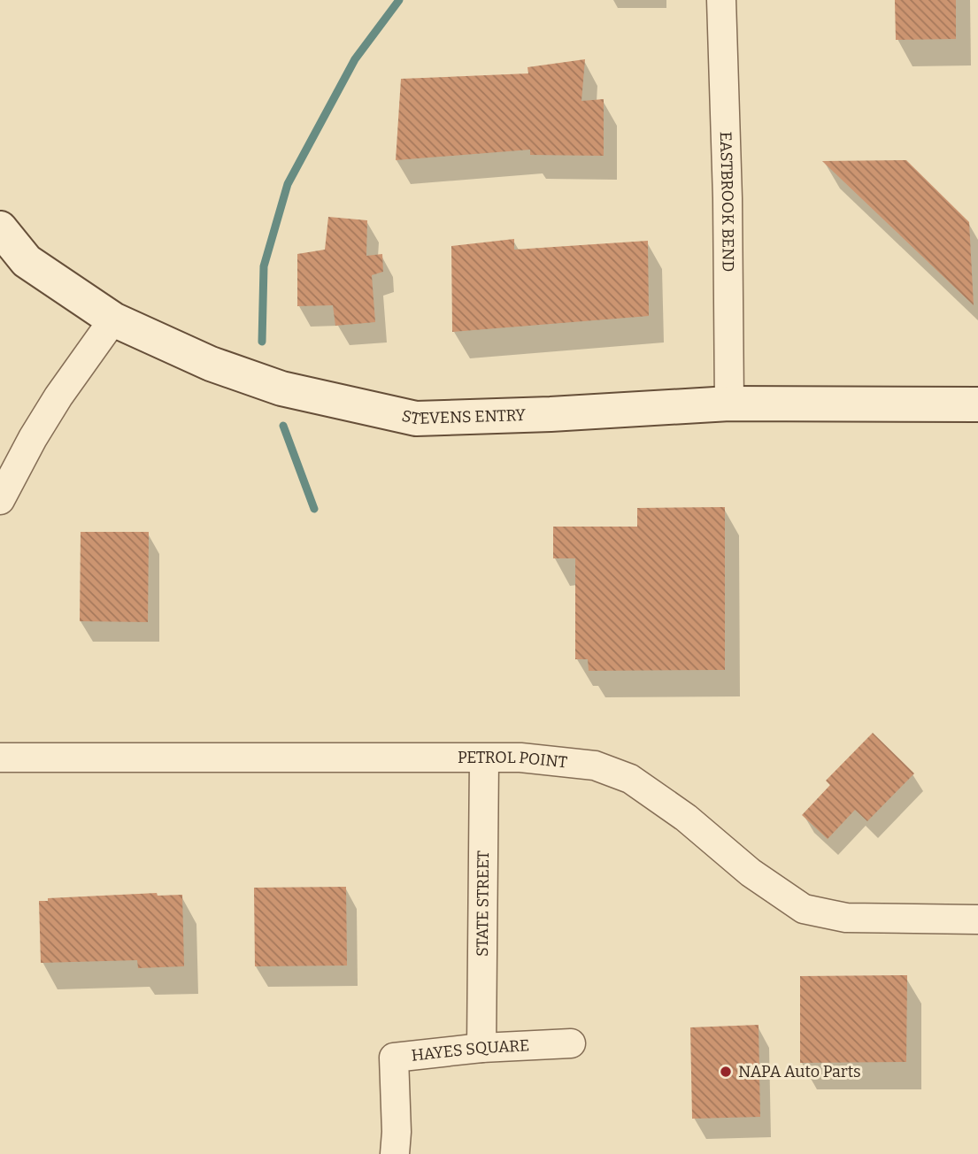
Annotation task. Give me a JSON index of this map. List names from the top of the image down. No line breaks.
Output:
{"streets":{"street":["EASTBROOK BEND","STEVENS ENTRY","PETROL POINT","STATE STREET","HAYES SQUARE"]},"crossings":[["EASTBROOK BEND","STEVENS ENTRY"],["PETROL POINT","STATE STREET"],["STATE STREET","HAYES SQUARE"]],"places":["NAPA Auto Parts"]}
